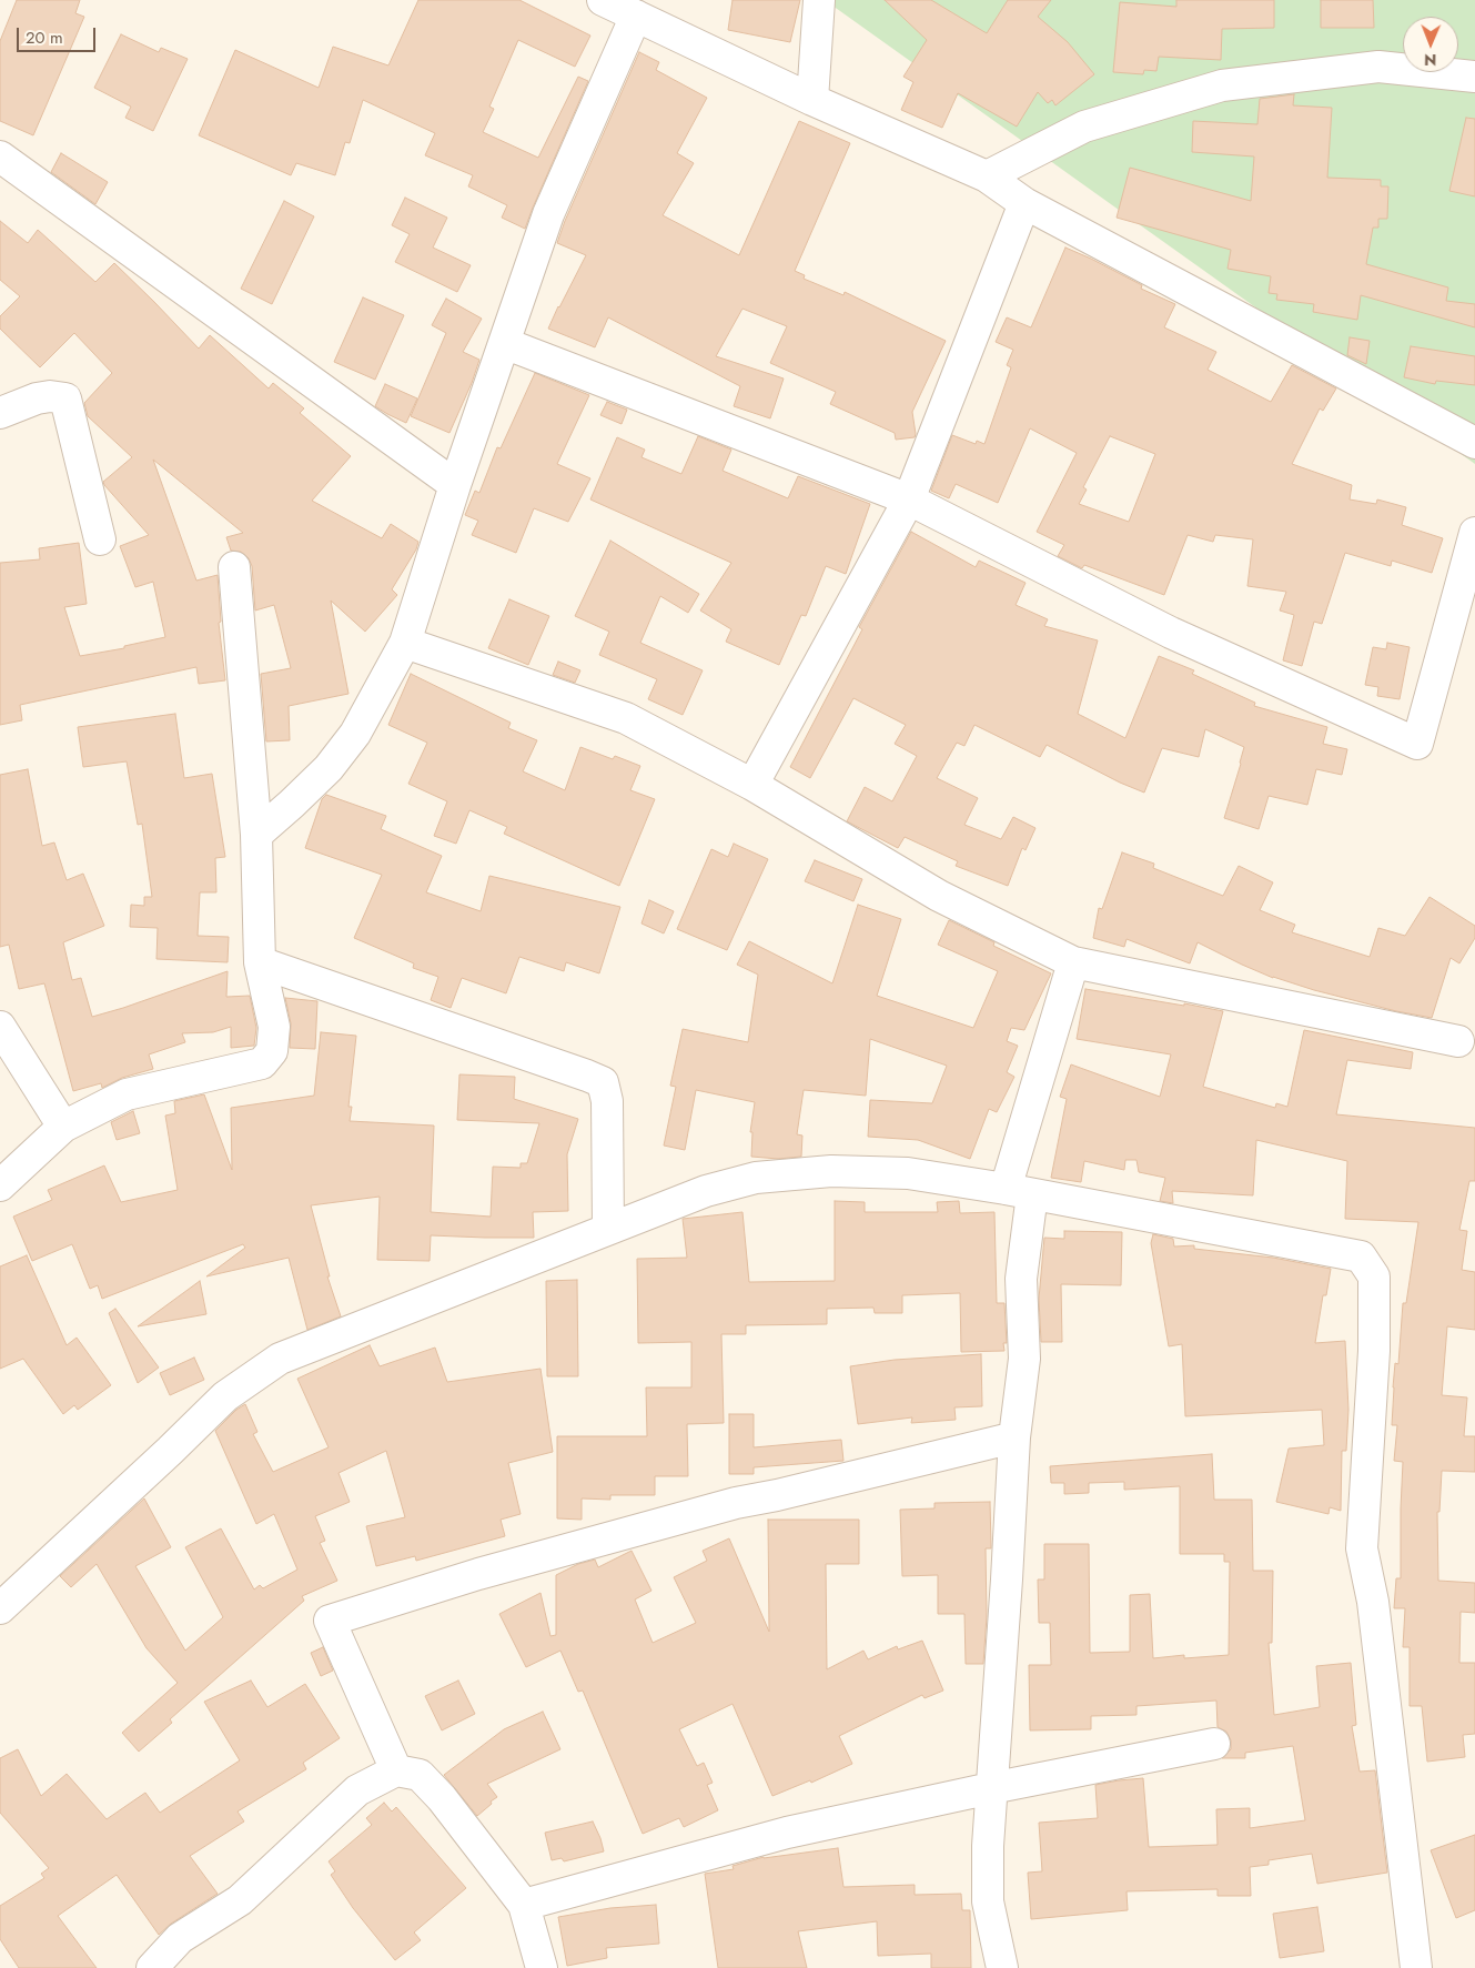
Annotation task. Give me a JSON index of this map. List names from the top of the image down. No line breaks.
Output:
{"scale_bar":"20 m","north":"bottom"}
